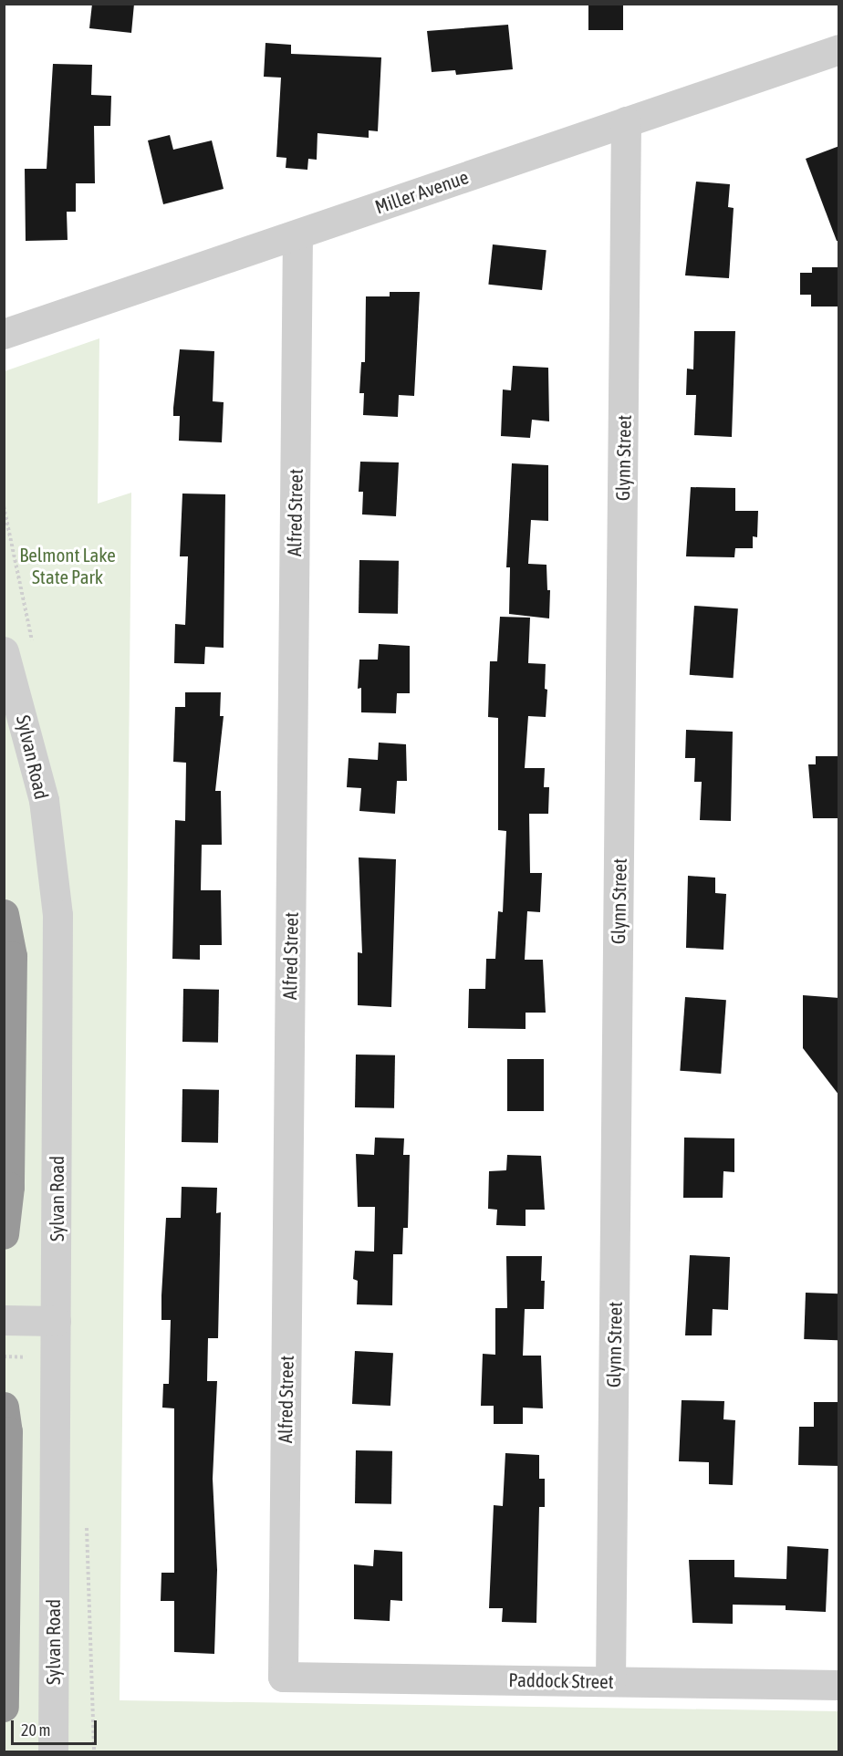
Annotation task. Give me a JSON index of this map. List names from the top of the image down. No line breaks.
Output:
{"streets":{"street":["Miller Avenue","Glynn Street","Alfred Street","Sylvan Road","Paddock Street"]},"crossings":[["Miller Avenue","Glynn Street"],["Miller Avenue","Alfred Street"],["Glynn Street","Paddock Street"],["Alfred Street","Paddock Street"]],"parks":["Belmont Lake State Park"],"scale_bar":"20 m"}
